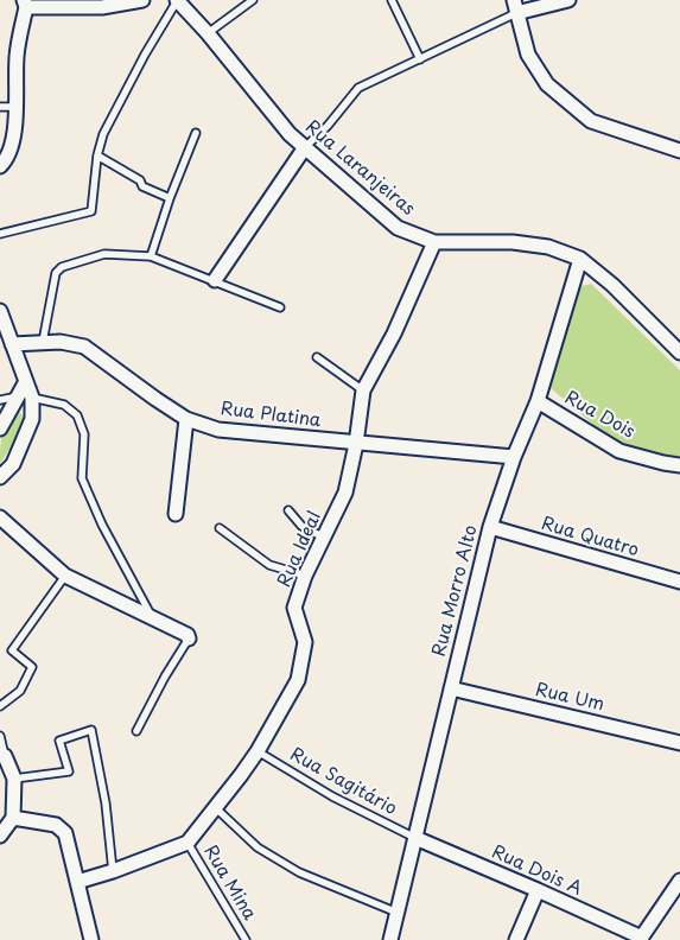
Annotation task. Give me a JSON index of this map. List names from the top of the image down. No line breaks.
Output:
{"streets":{"street":["Rua Laranjeiras","Rua Platina","Rua Dois","Rua Quatro","Rua Ideal","Rua Morro Alto","Rua Um","Rua Dois A"],"lane":["Rua Sagitário","Rua Mina"]},"crossings":[["Rua Laranjeiras","Rua Ideal"],["Rua Laranjeiras","Rua Morro Alto"],["Rua Platina","Rua Ideal"],["Rua Platina","Rua Morro Alto"],["Rua Dois","Rua Morro Alto"],["Rua Quatro","Rua Morro Alto"],["Rua Ideal","Rua Sagitário"],["Rua Ideal","Rua Mina"],["Rua Morro Alto","Rua Um"],["Rua Morro Alto","Rua Sagitário"],["Rua Morro Alto","Rua Dois A"],["Rua Sagitário","Rua Dois A"]]}
